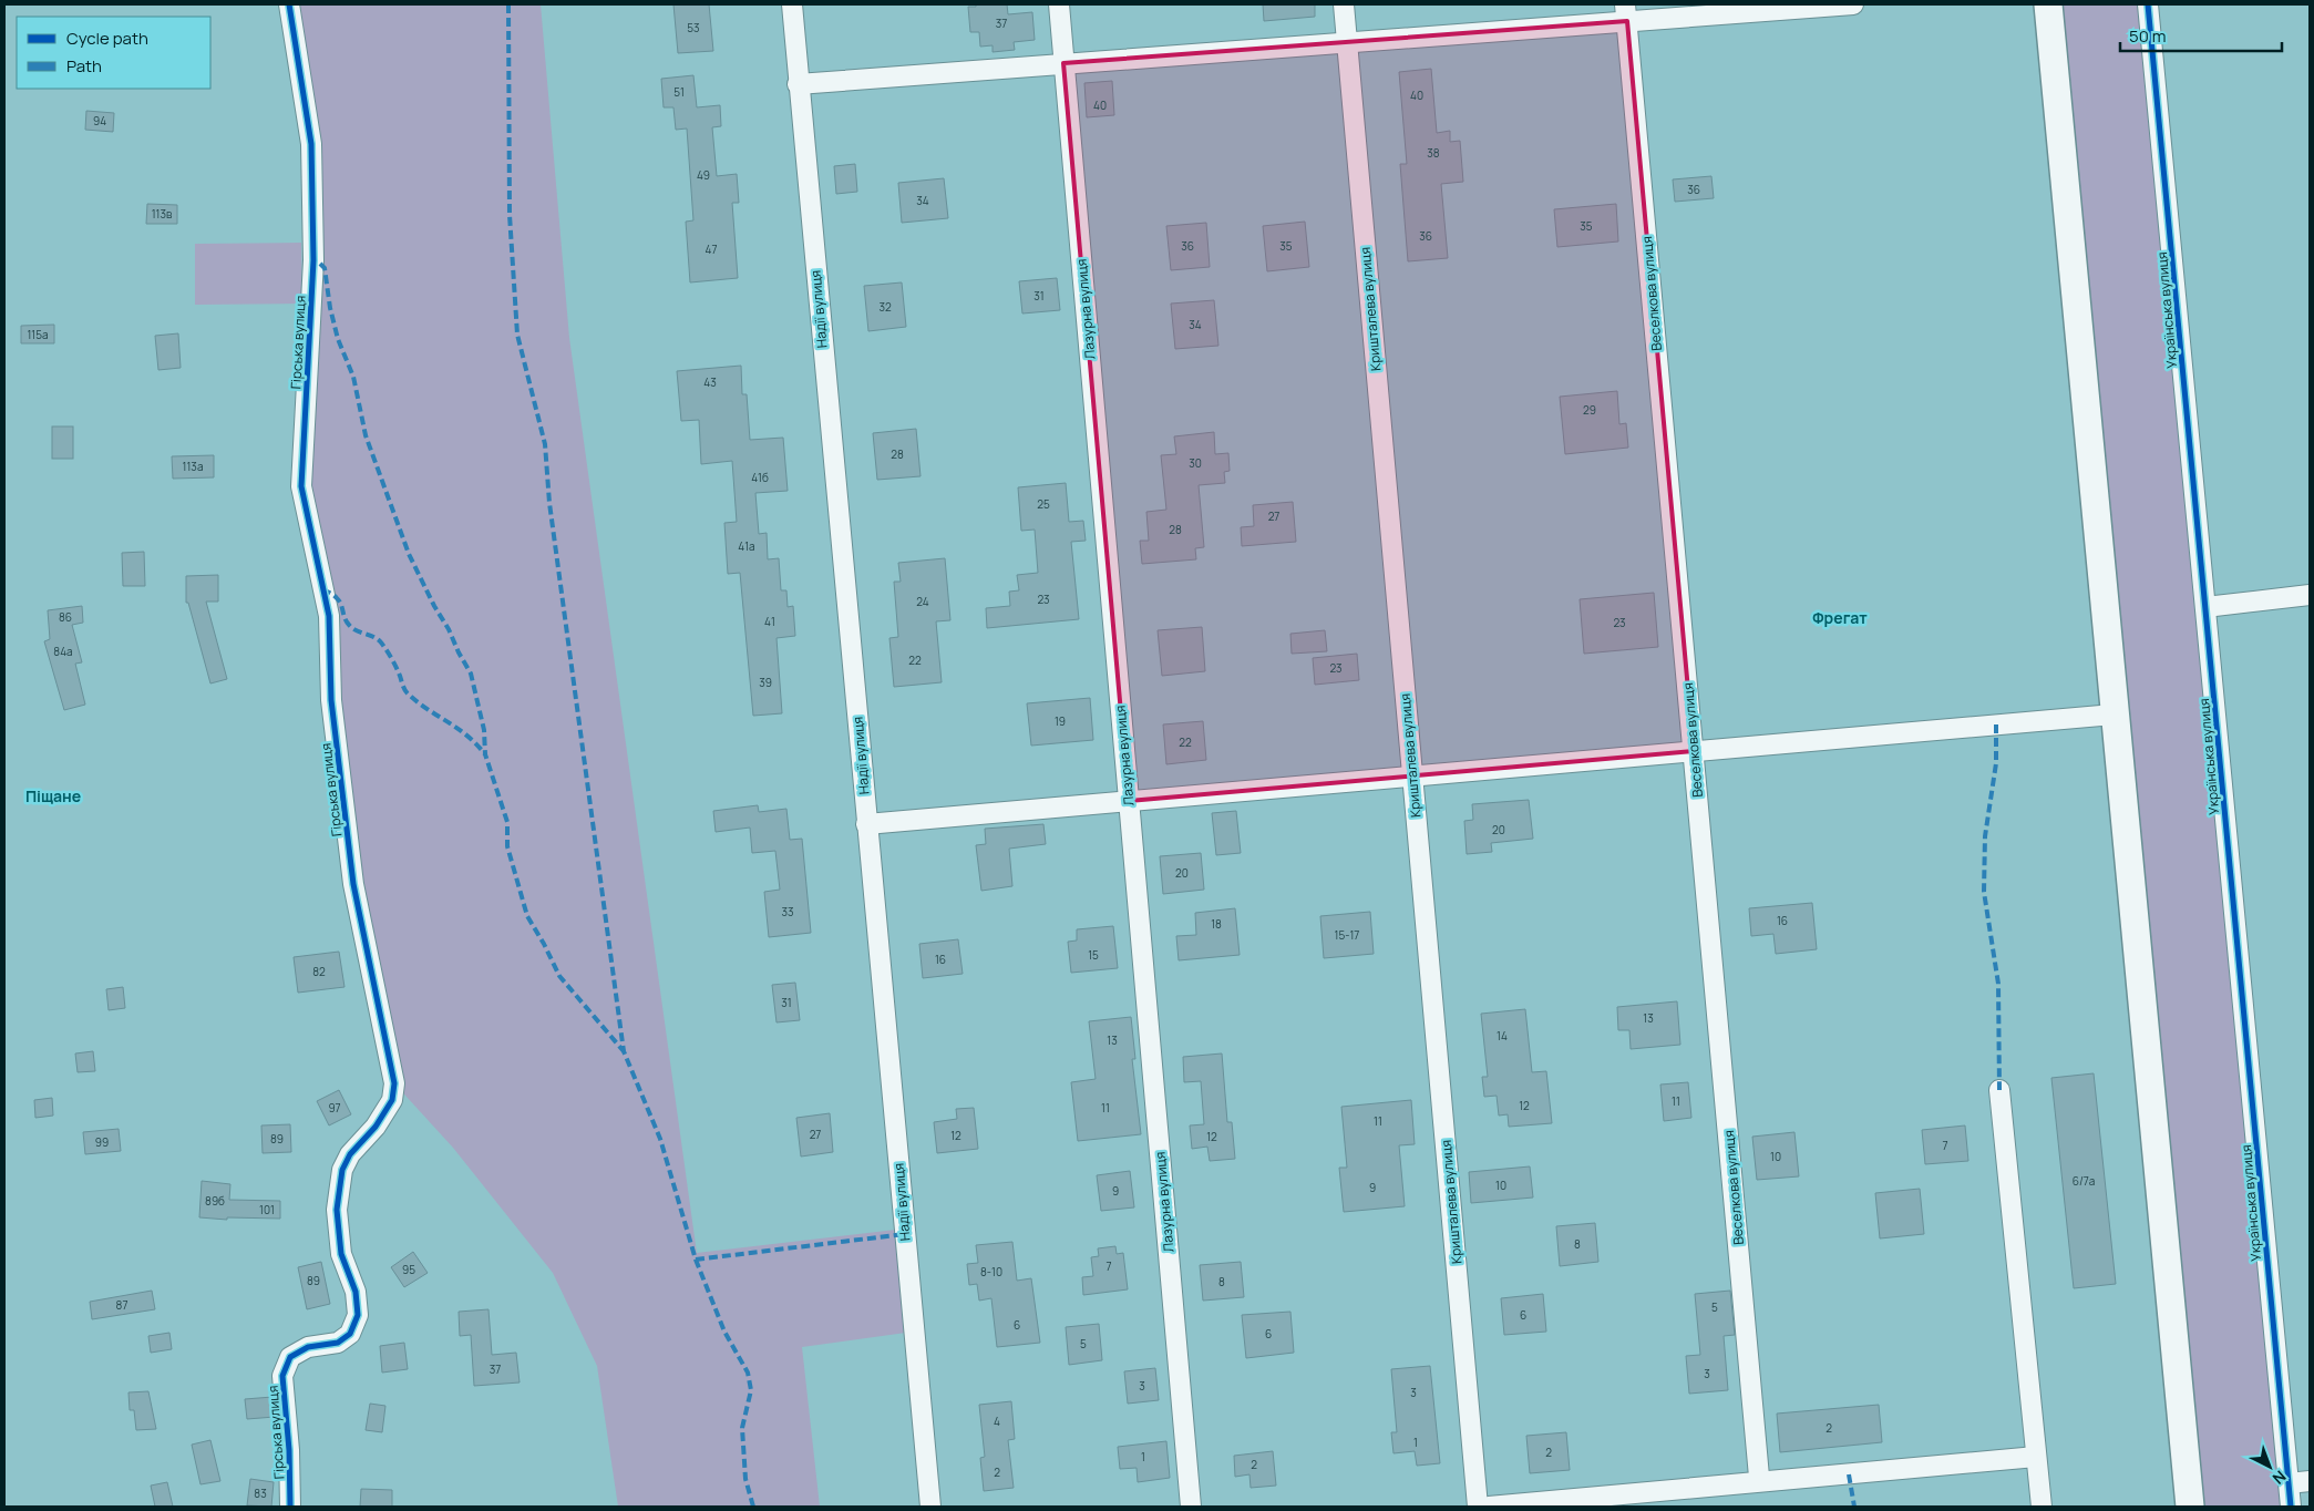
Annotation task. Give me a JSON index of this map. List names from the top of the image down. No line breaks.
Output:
{"streets":{"street":["Веселкова вулиця","Надії вулиця","Лазурна вулиця","Кришталева вулиця","Українська вулиця","Гірська вулиця"]},"districts":["Фрегат","Піщане"],"house_numbers":["37","53","51","40","40","94","38","49","36","34","113в","35","36","36","35","47","31","32","34","115а","43","29","28","30","113а","41б","25","27","28","41а","23","24","86","41","23","84а","22","23","39","19","22","20","20","33","16","18","15-17","15","16","82","31","13","14","13","11","12","97","11","11","27","12","12","89","99","7","10","6/7а","10","9","9","89б","101","8","7","95","8-10","89","8","87","5","6","6","6","5","37","3","3","3","4","2","1","2","1","2","2","83"],"legend":["Cycle path","Path"],"scale_bar":"50 m","north":"bottom right"}
